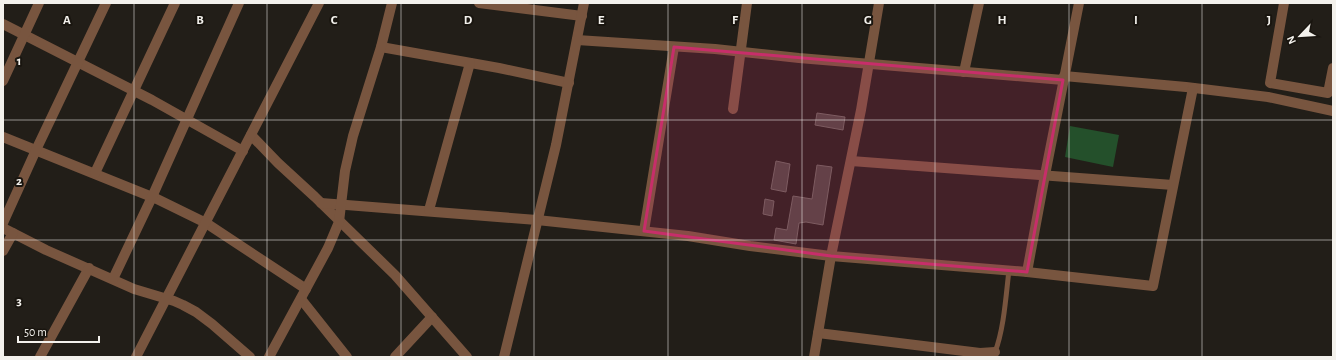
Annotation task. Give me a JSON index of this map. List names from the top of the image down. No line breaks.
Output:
{"scale_bar":"50 m","north":"bottom left","grid":{"columns":["A","B","C","D","E","F","G","H","I","J"],"rows":["1","2","3"]}}
